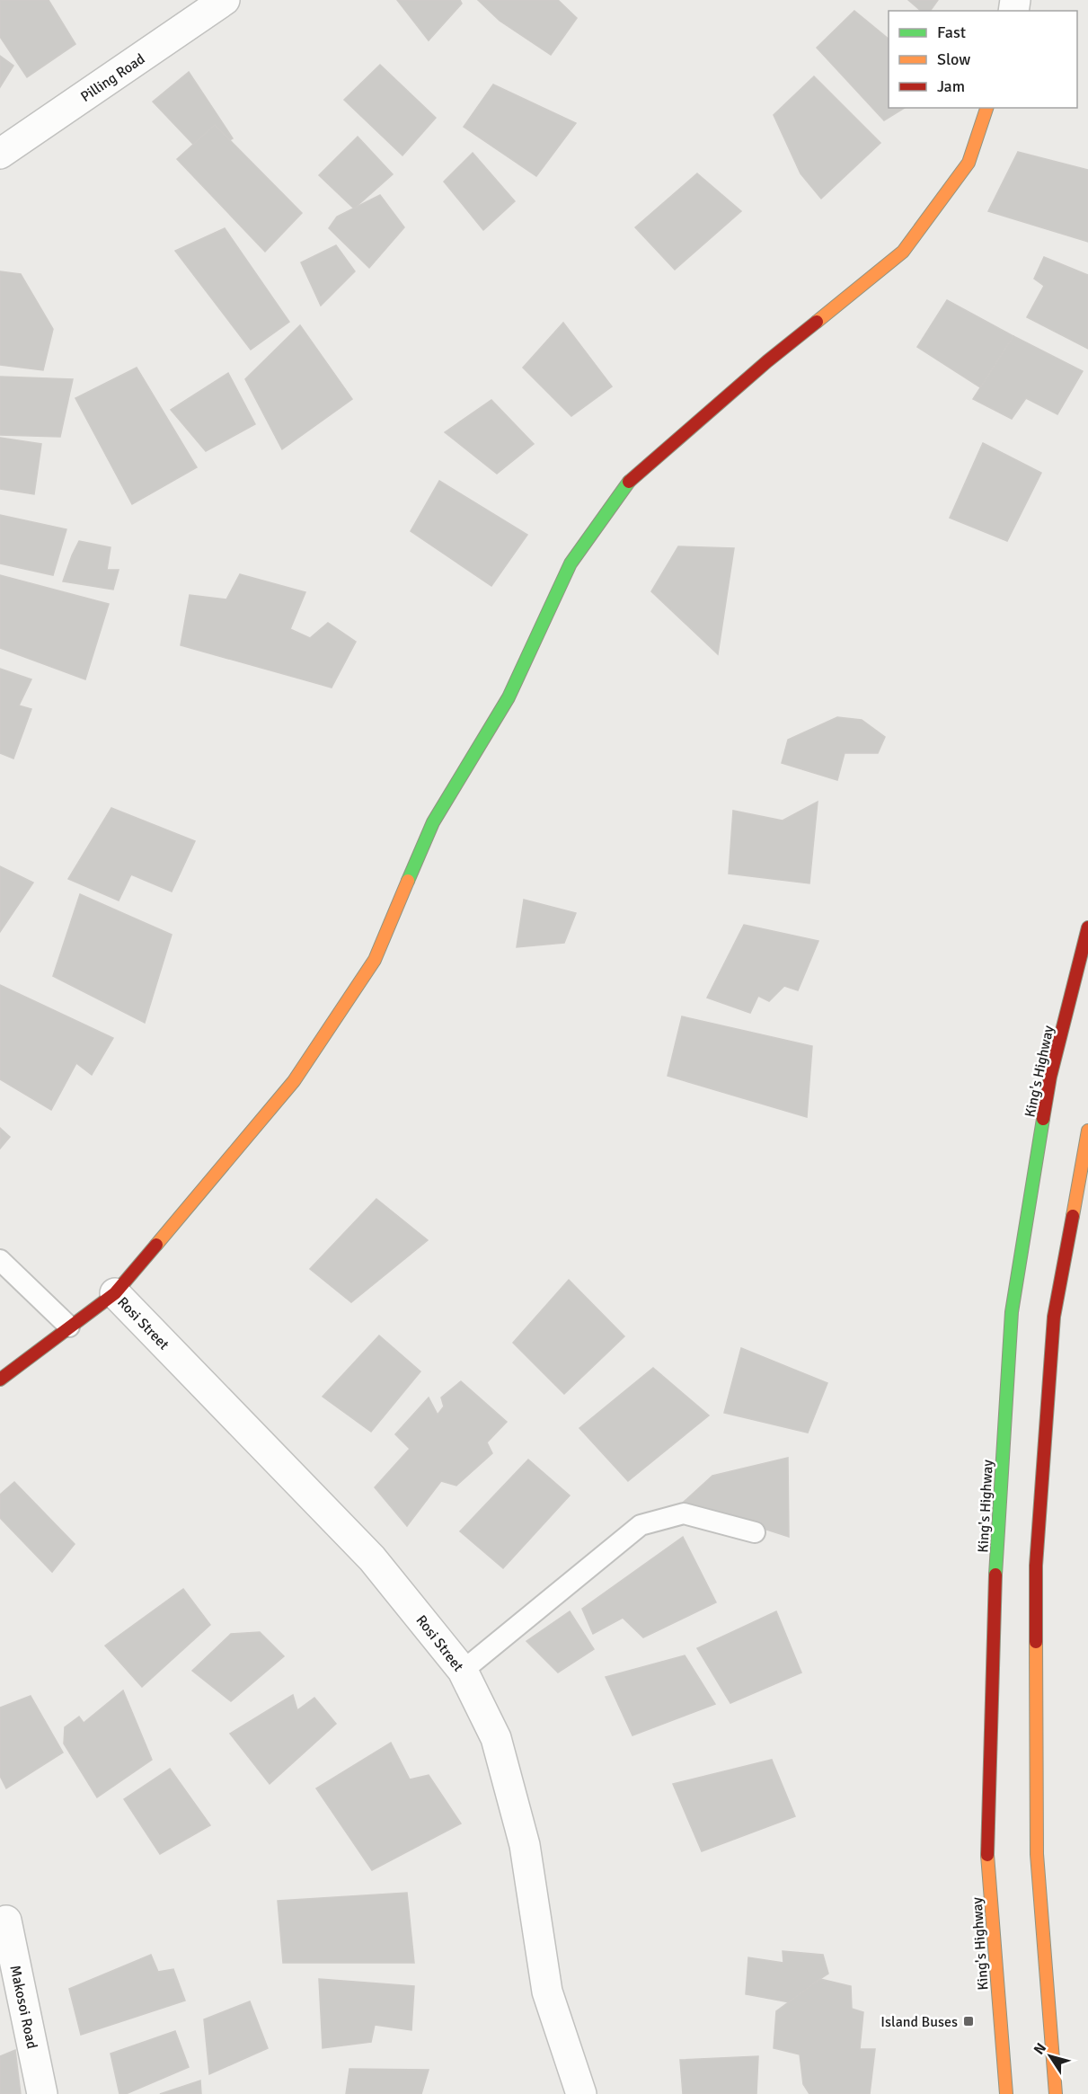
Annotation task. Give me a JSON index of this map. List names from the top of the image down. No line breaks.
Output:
{"streets":{"main road":["King's Highway"],"street":["Pilling Road","Rosi Street","Makosoi Road"]},"places":{"transit":["Island Buses"]},"legend":["Fast","Slow","Jam"],"north":"top left"}
